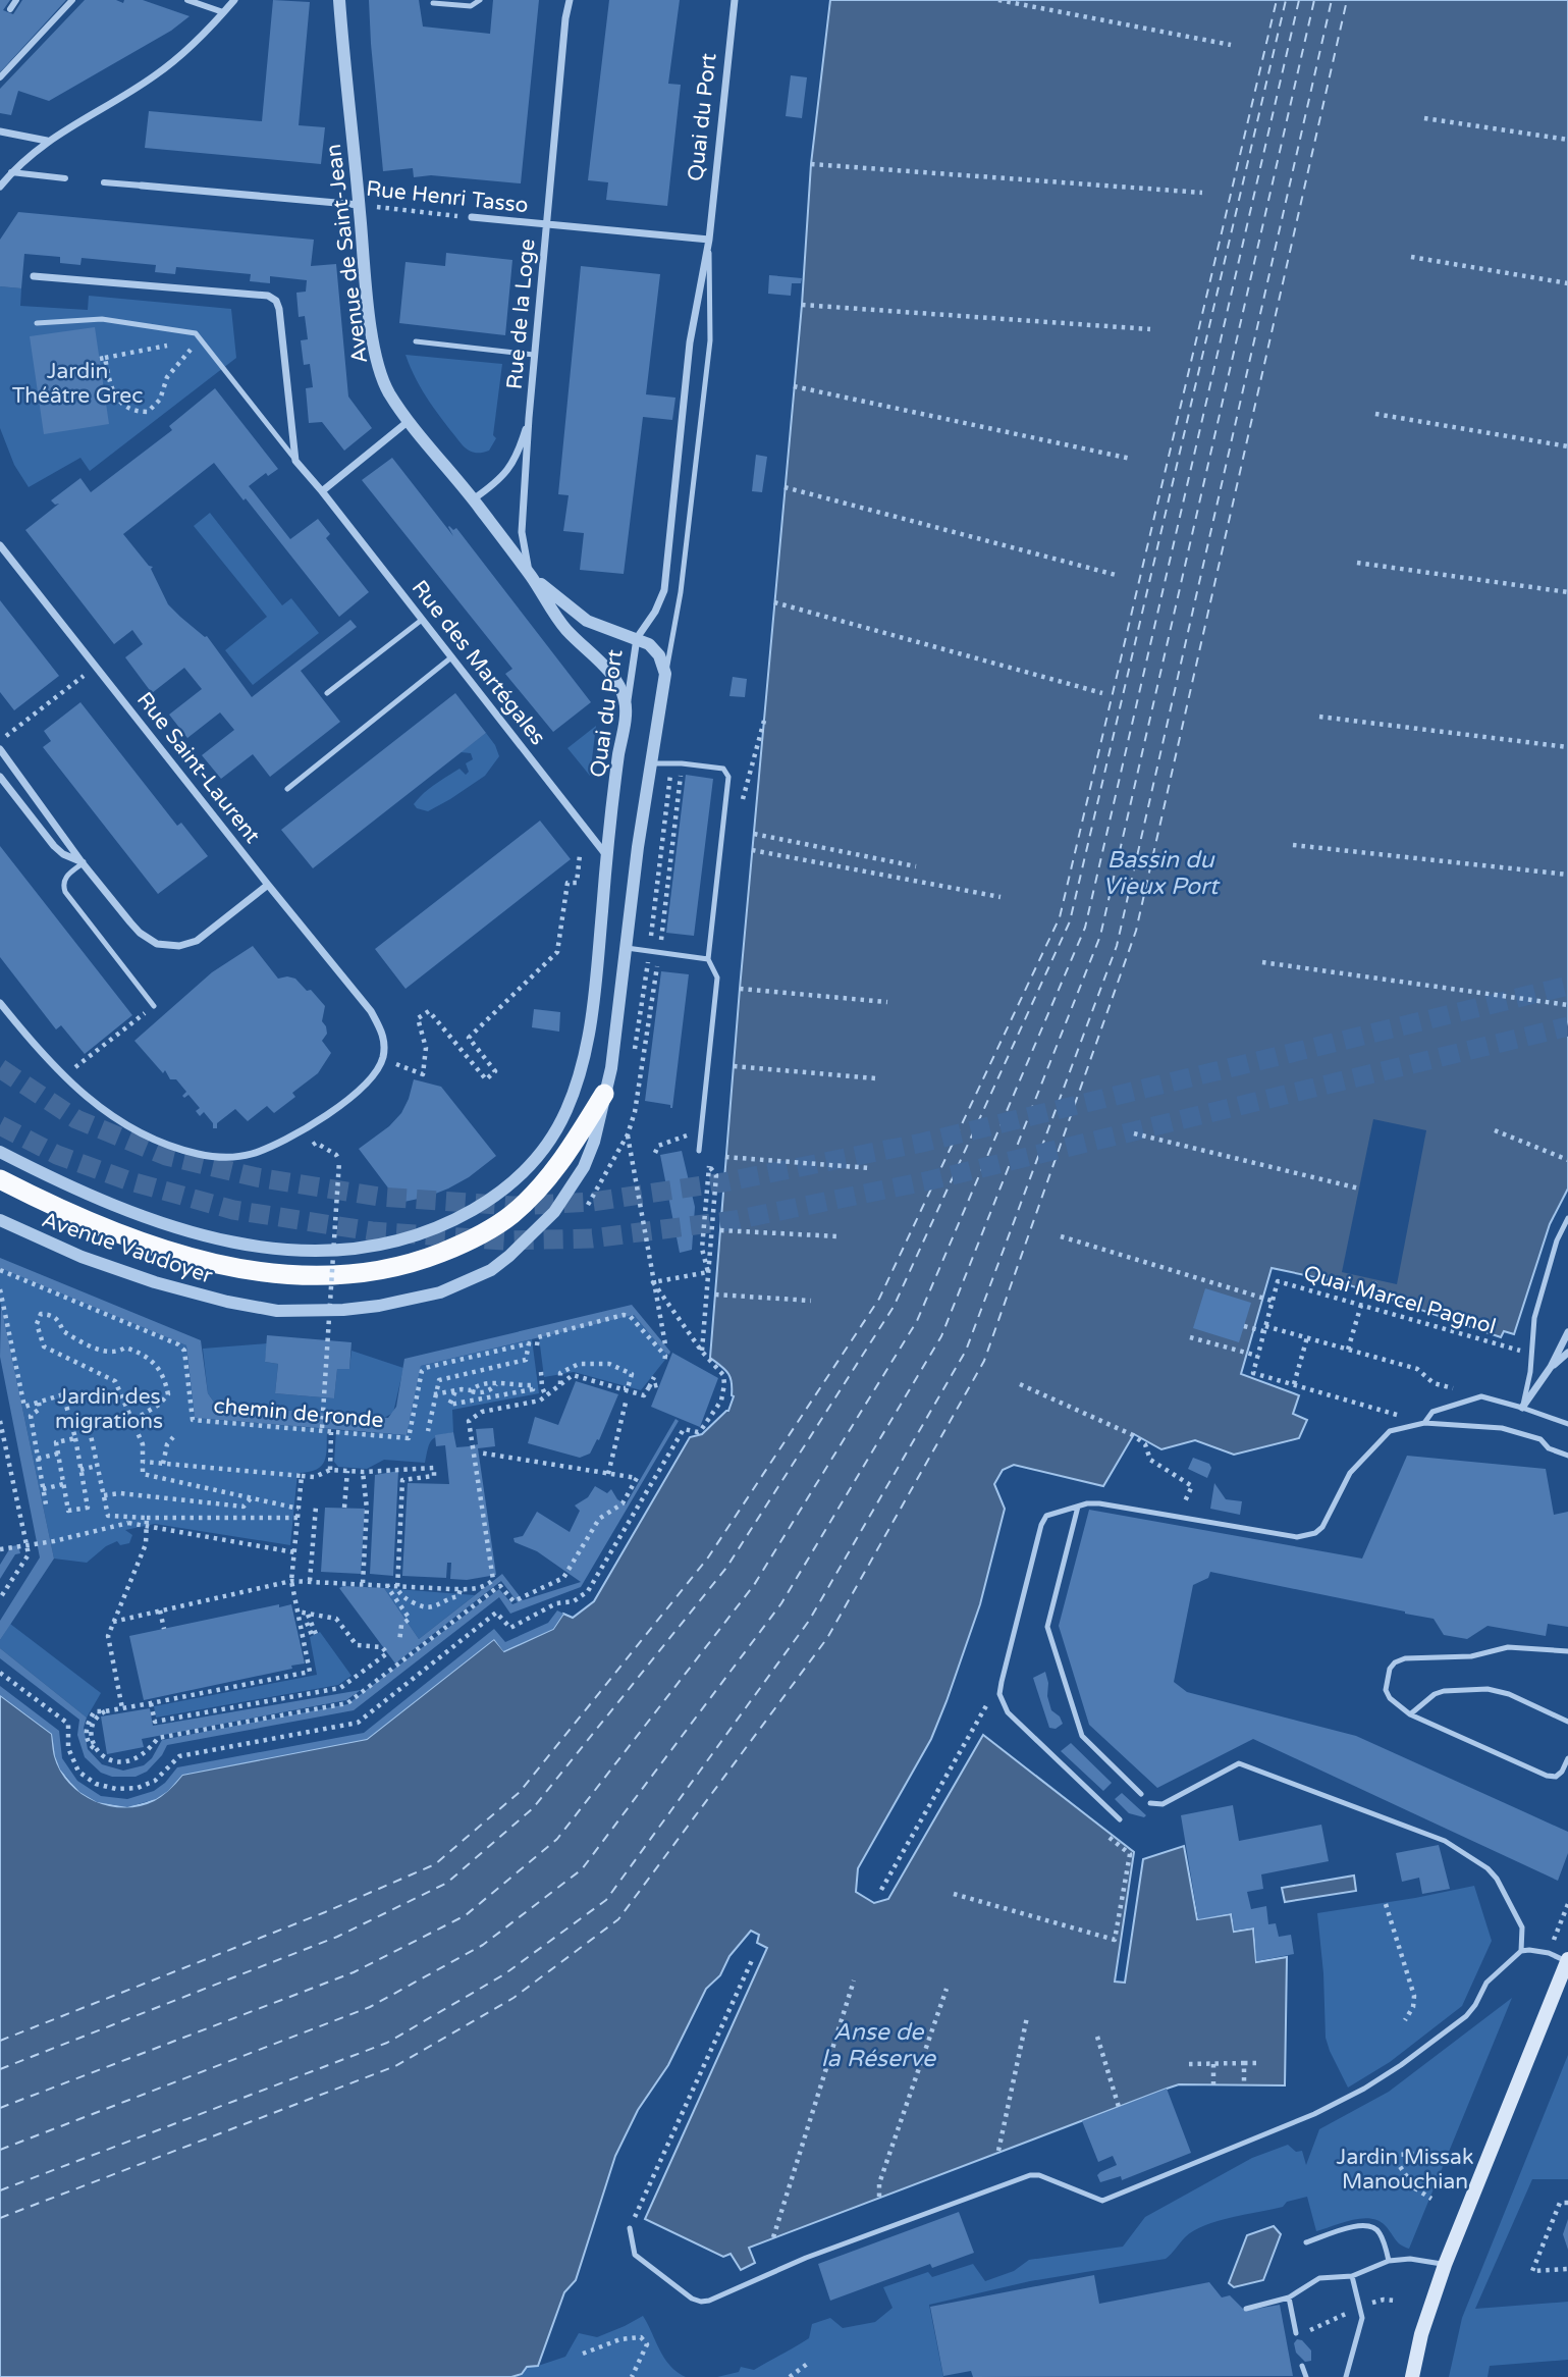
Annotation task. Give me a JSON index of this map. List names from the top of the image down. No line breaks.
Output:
{"streets":{"street":["Quai du Port","Rue Henri Tasso","Avenue de Saint-Jean","Rue de la Loge","Rue des Martégales","Rue Saint-Laurent","Avenue Vaudoyer"],"path":["Quai Marcel Pagnol","chemin de ronde"]},"crossings":[["Quai du Port","Rue Henri Tasso"],["Quai du Port","Avenue de Saint-Jean"],["Quai du Port","Rue des Martégales"],["Quai du Port","Avenue Vaudoyer"],["Rue Henri Tasso","Avenue de Saint-Jean"],["Rue Henri Tasso","Rue de la Loge"],["Avenue de Saint-Jean","Rue de la Loge"]],"water":["Bassin du Vieux Port","Anse de la Réserve"],"parks":["Jardin Théâtre Grec","Jardin des migrations","Jardin Missak Manouchian"]}
